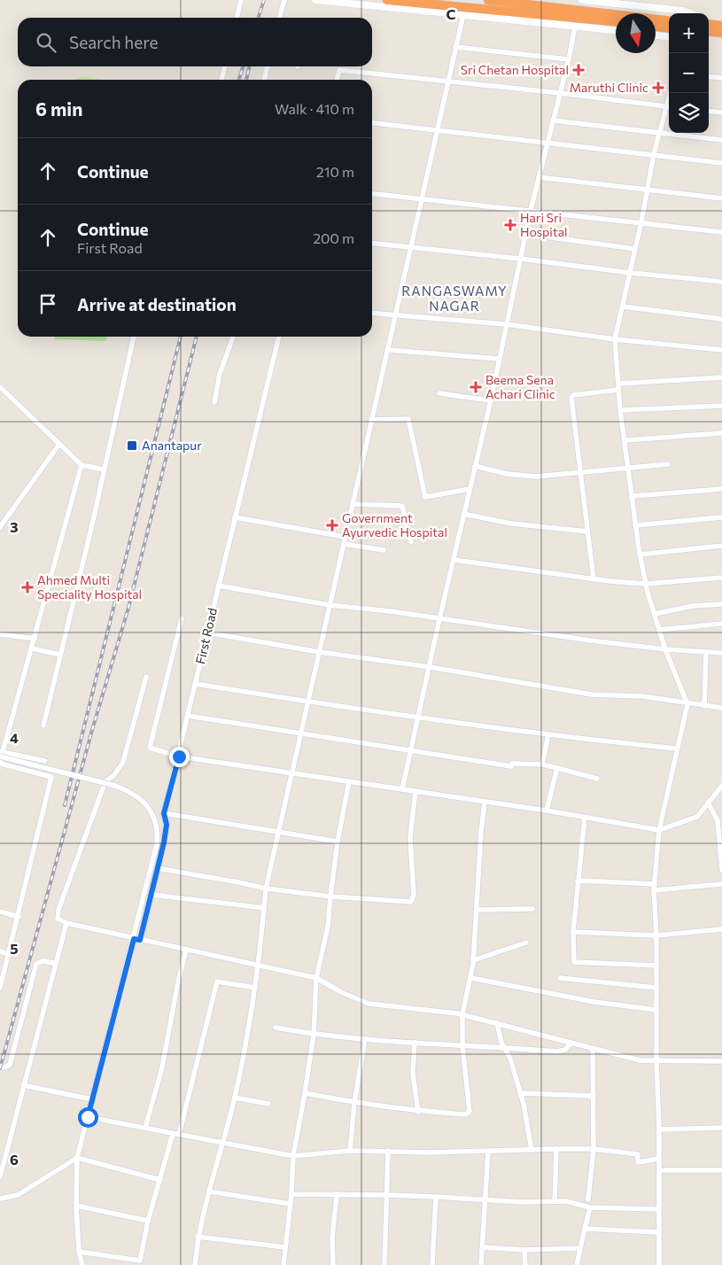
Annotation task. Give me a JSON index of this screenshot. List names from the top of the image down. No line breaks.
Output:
{"streets":{"street":["First Road"]},"districts":["RANGASWAMY NAGAR"],"places":{"health":["Sri Chetan Hospital","Maruthi Clinic","Hari Sri Hospital","Beema Sena Achari Clinic","Government Ayurvedic Hospital","Ahmed Multi Speciality Hospital"],"transit":["Anantapur"]},"north":"bottom","page":{"map_buttons":["+","−"],"search":"Search here","heading":["6 min","Walk · 410 m"],"list":[["Continue","210 m"],["Continue","First Road","200 m"],"Arrive at destination"]},"grid":{"columns":["C"],"rows":["3","4","5","6"]}}
